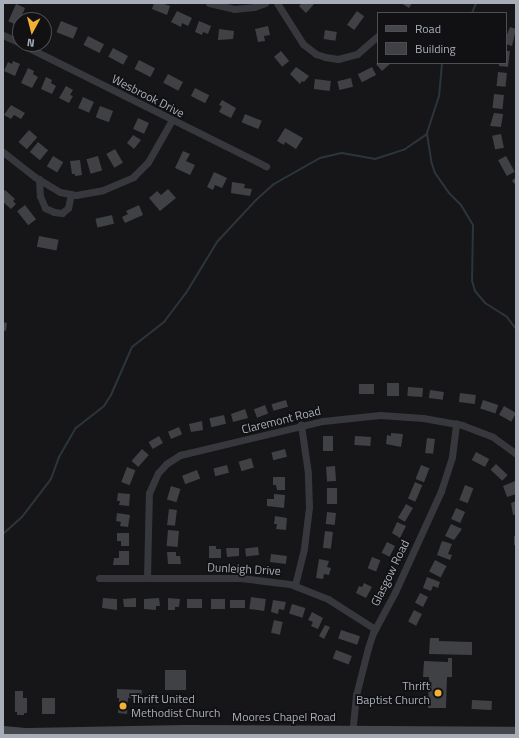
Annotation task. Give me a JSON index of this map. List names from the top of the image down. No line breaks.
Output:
{"streets":{"main road":["Moores Chapel Road"],"street":["Wesbrook Drive","Claremont Road","Dunleigh Drive","Glasgow Road"]},"crossings":[["Claremont Road","Dunleigh Drive"],["Claremont Road","Glasgow Road"],["Dunleigh Drive","Glasgow Road"],["Glasgow Road","Moores Chapel Road"]],"places":["Thrift Baptist Church","Thrift United Methodist Church"],"legend":["Road","Building"],"north":"bottom"}
